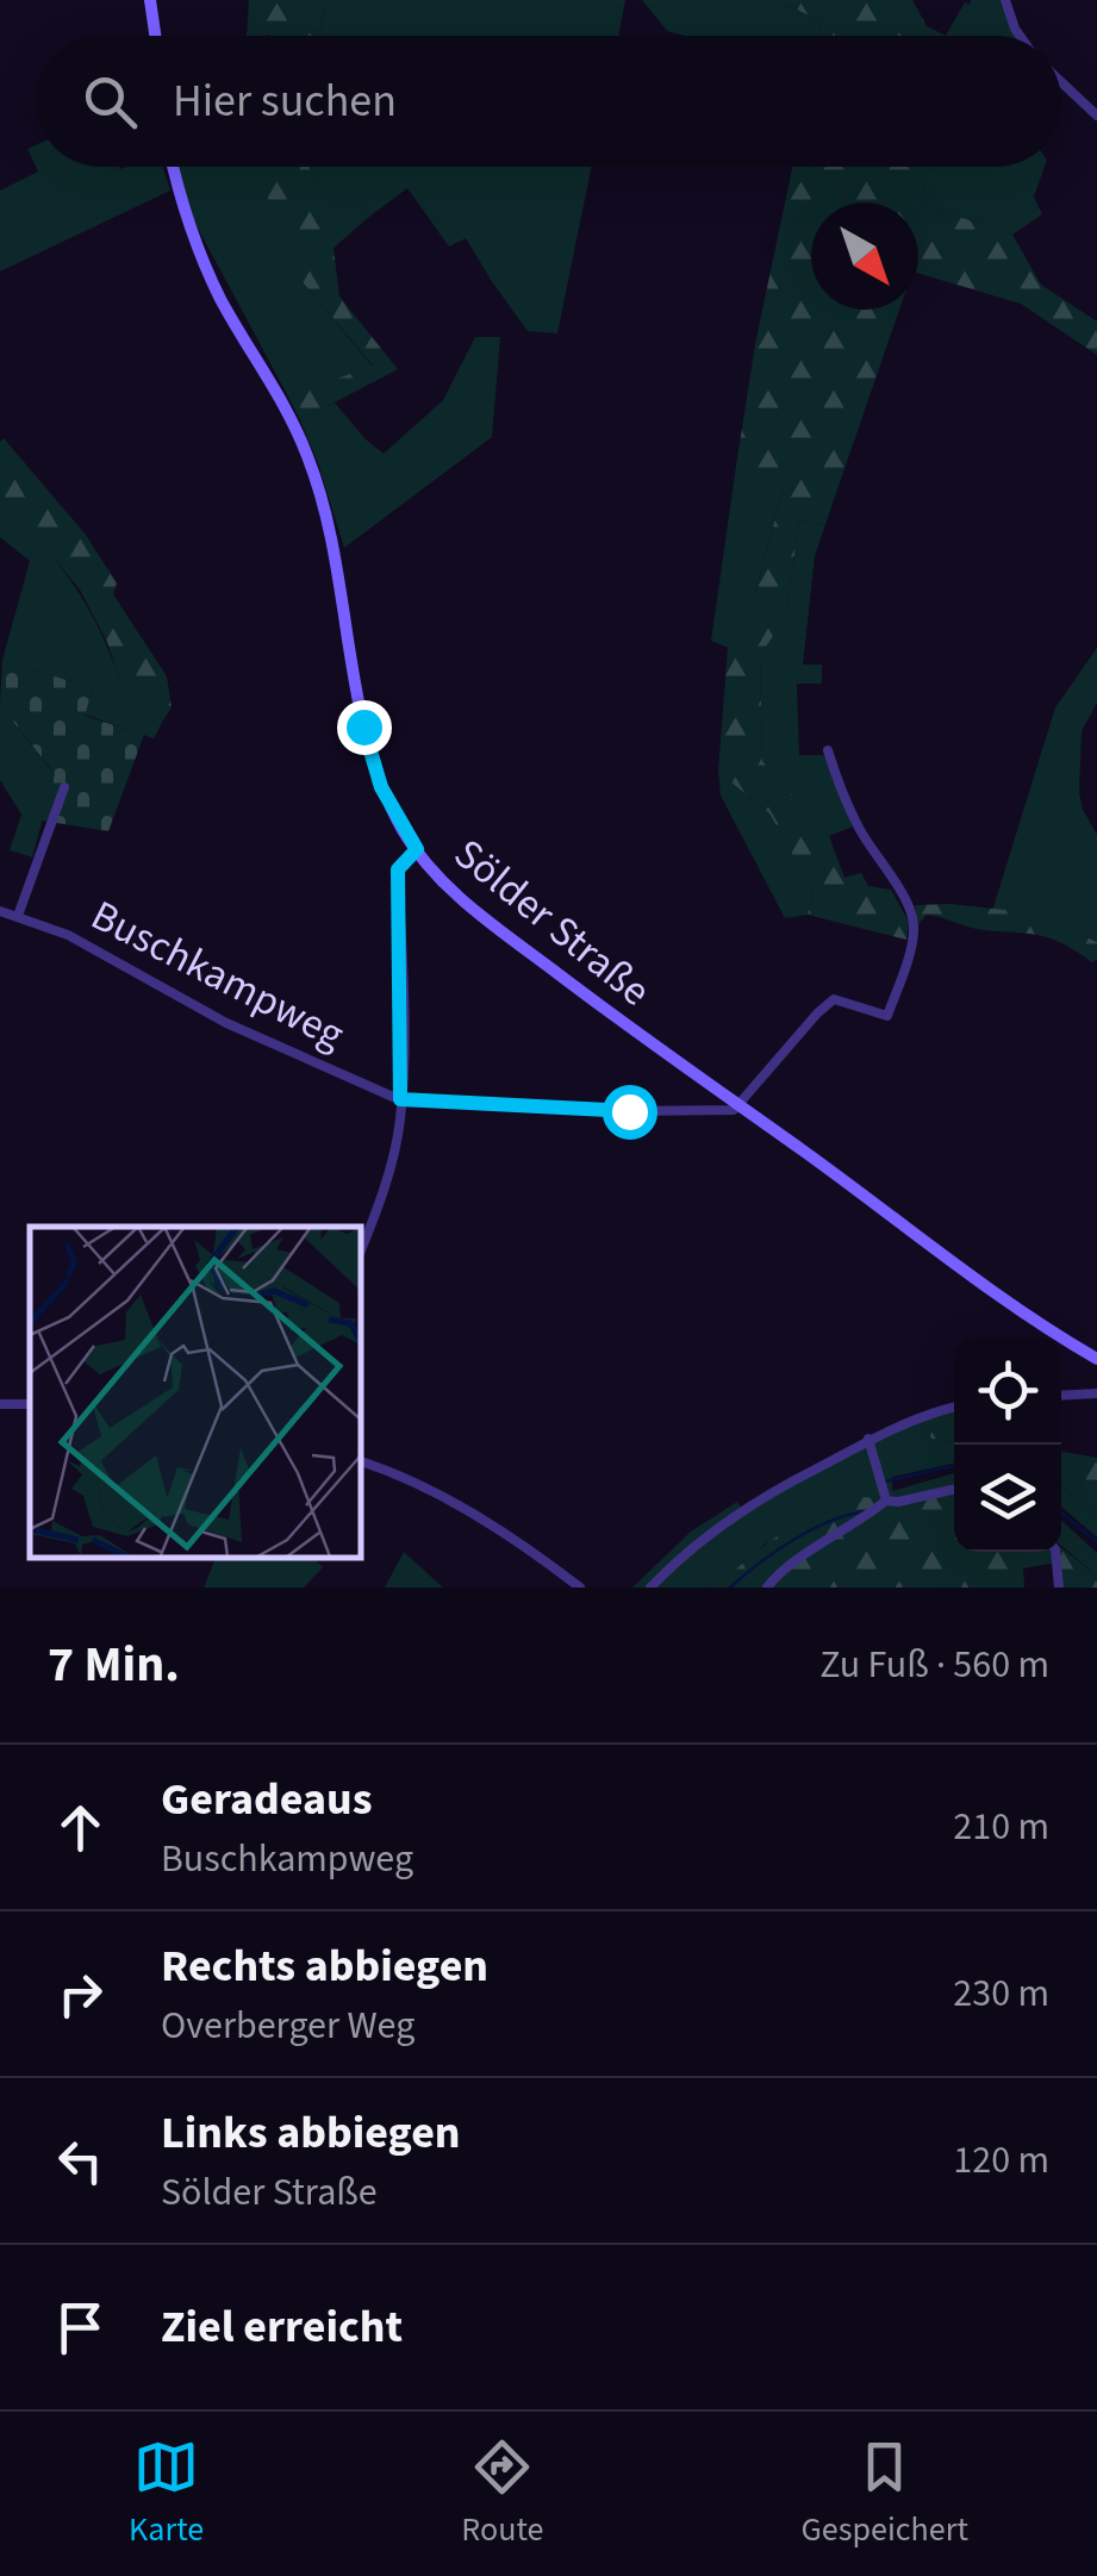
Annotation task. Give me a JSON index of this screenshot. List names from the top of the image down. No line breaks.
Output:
{"streets":{"main road":["Sölder Straße"],"street":["Buschkampweg"]},"crossings":[["Sölder Straße","Buschkampweg"]],"north":"bottom right","page":{"search":"Hier suchen","heading":["7 Min.","Zu Fuß · 560 m"],"list":[["Geradeaus","Buschkampweg","210 m"],["Rechts abbiegen","Overberger Weg","230 m"],["Links abbiegen","Sölder Straße","120 m"],"Ziel erreicht"],"nav":["Karte","Route","Gespeichert"]}}
